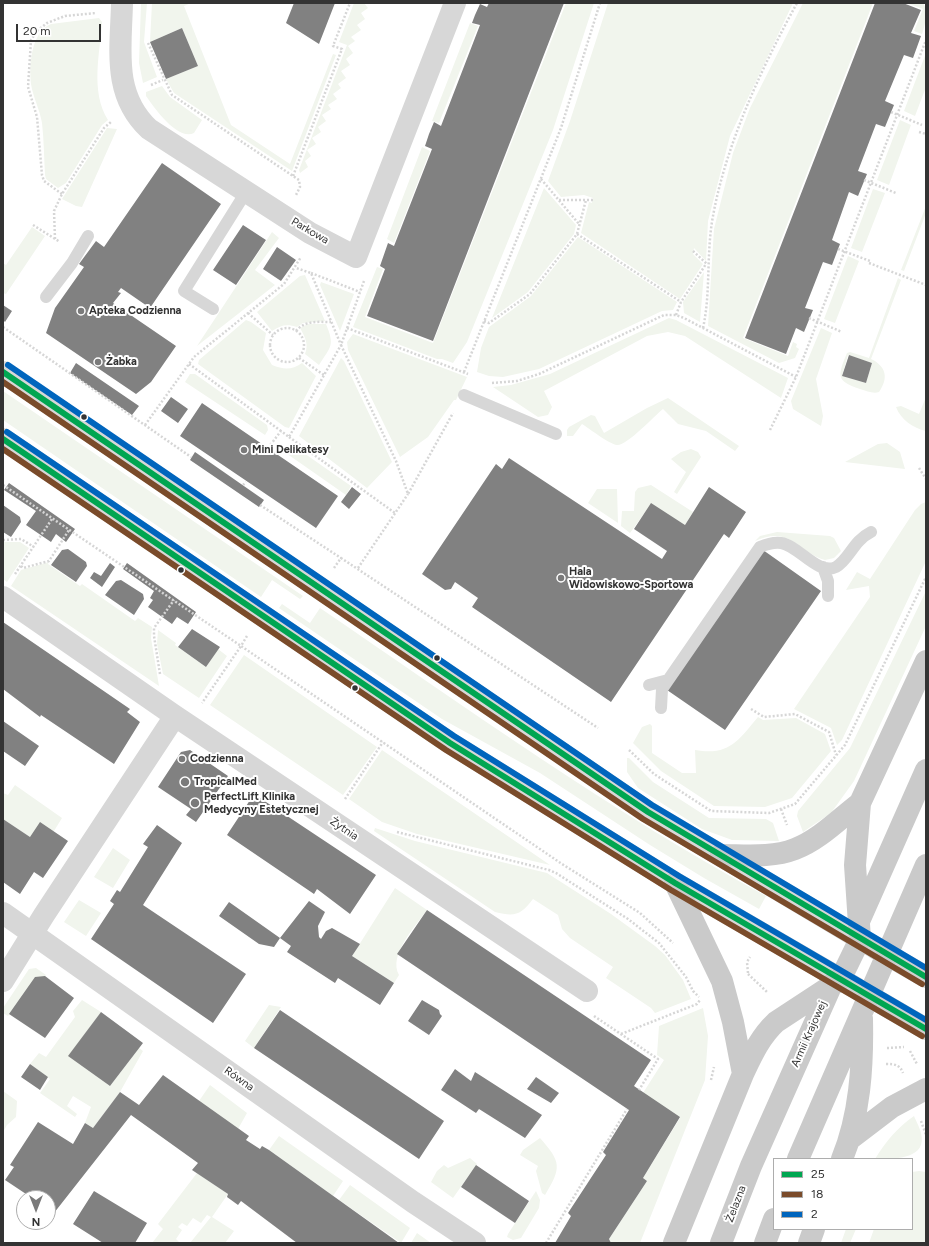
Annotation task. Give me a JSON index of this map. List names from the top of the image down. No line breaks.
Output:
{"streets":{"main road":["Armii Krajowej","Żelazna"],"street":["Parkowa","Żytnia","Równa"]},"crossings":[["Armii Krajowej","Żelazna"]],"places":["Apteka Codzienna","Żabka","Mini Delikatesy","Hala Widowiskowo-Sportowa","Codzienna","TropicalMed","PerfectLift Klinika Medycyny Estetycznej"],"lines":["transit line 2","transit line 25","transit line 18"],"legend":["25","18","2"],"scale_bar":"20 m","north":"bottom"}
